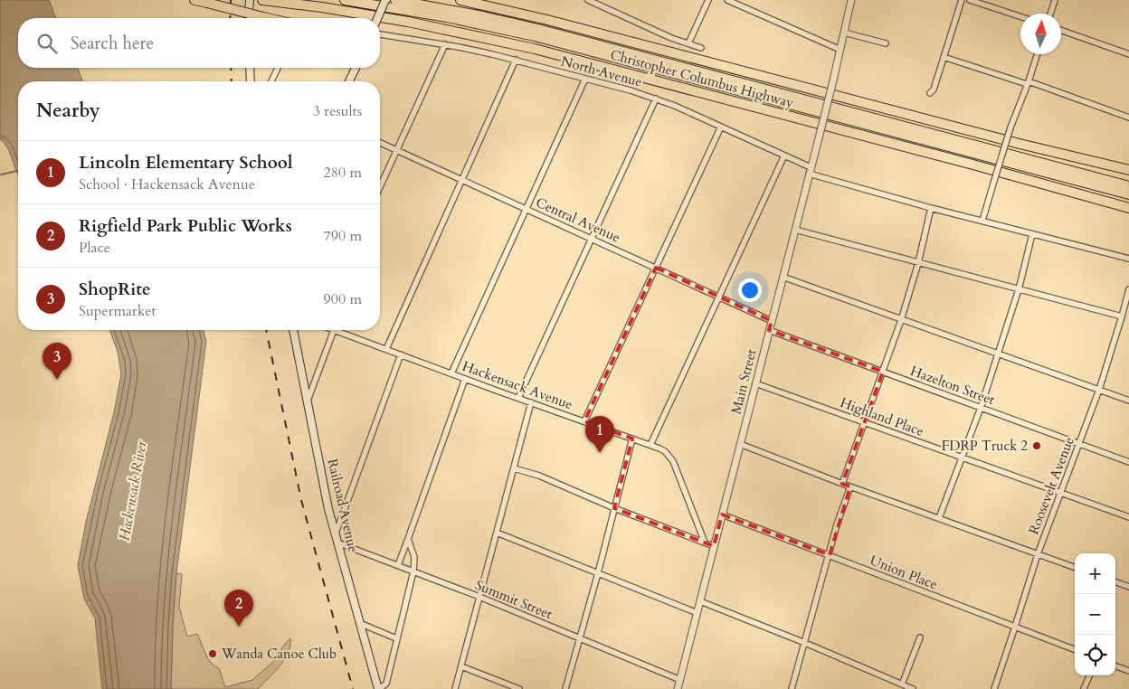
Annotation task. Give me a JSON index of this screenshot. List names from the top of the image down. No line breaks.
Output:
{"streets":{"highway":["Christopher Columbus Highway"],"main road":["Railroad Avenue"],"street":["North Avenue","Central Avenue","Main Street","Hackensack Avenue","Hazelton Street","Highland Place","Roosevelt Avenue","Union Place","Summit Street"]},"crossings":[["North Avenue","Main Street"],["Central Avenue","Main Street"],["Main Street","Hazelton Street"],["Main Street","Highland Place"],["Main Street","Union Place"],["Main Street","Summit Street"],["Hazelton Street","Roosevelt Avenue"],["Highland Place","Roosevelt Avenue"],["Roosevelt Avenue","Union Place"],["Railroad Avenue","Summit Street"]],"water":["Hackensack River"],"places":["FDRP Truck 2","Wanda Canoe Club"],"north":"top","page":{"search":"Search here","heading":["Nearby","3 results"],"list":[{"mark":"1","name":"Lincoln Elementary School","note":"School · Hackensack Avenue","value":"280 m"},{"mark":"2","name":"Rigfield Park Public Works","note":"Place","value":"790 m"},{"mark":"3","name":"ShopRite","note":"Supermarket","value":"900 m"}],"pins":["3","1","2"],"map_buttons":["+","−"]}}
